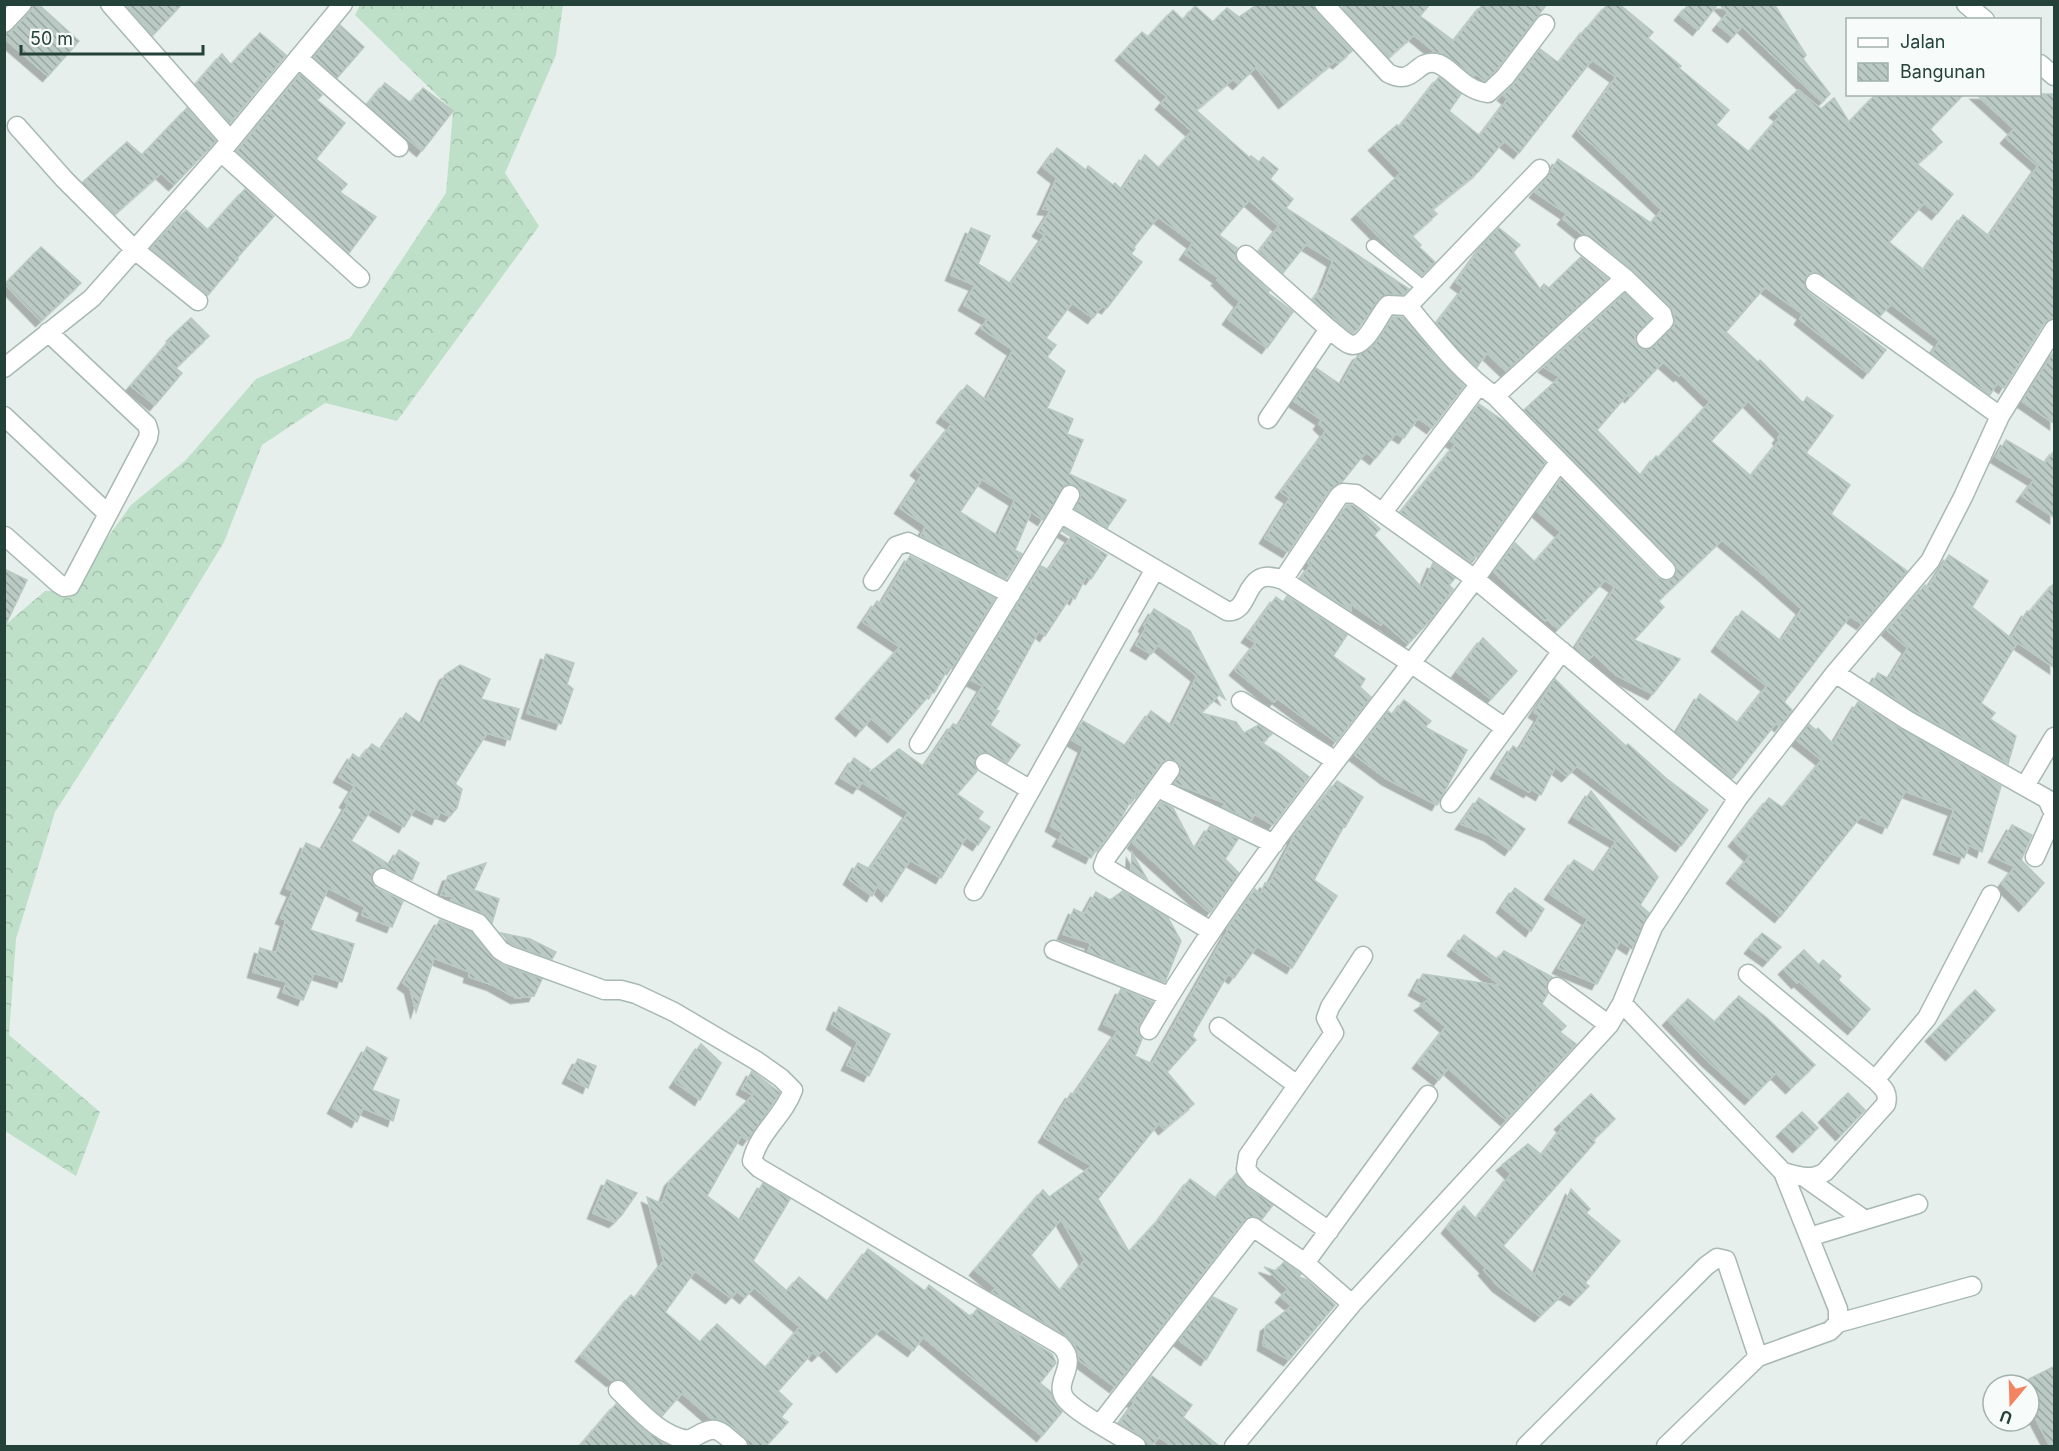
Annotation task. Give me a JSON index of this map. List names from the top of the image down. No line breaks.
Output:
{"legend":["Jalan","Bangunan"],"scale_bar":"50 m","north":"bottom"}
